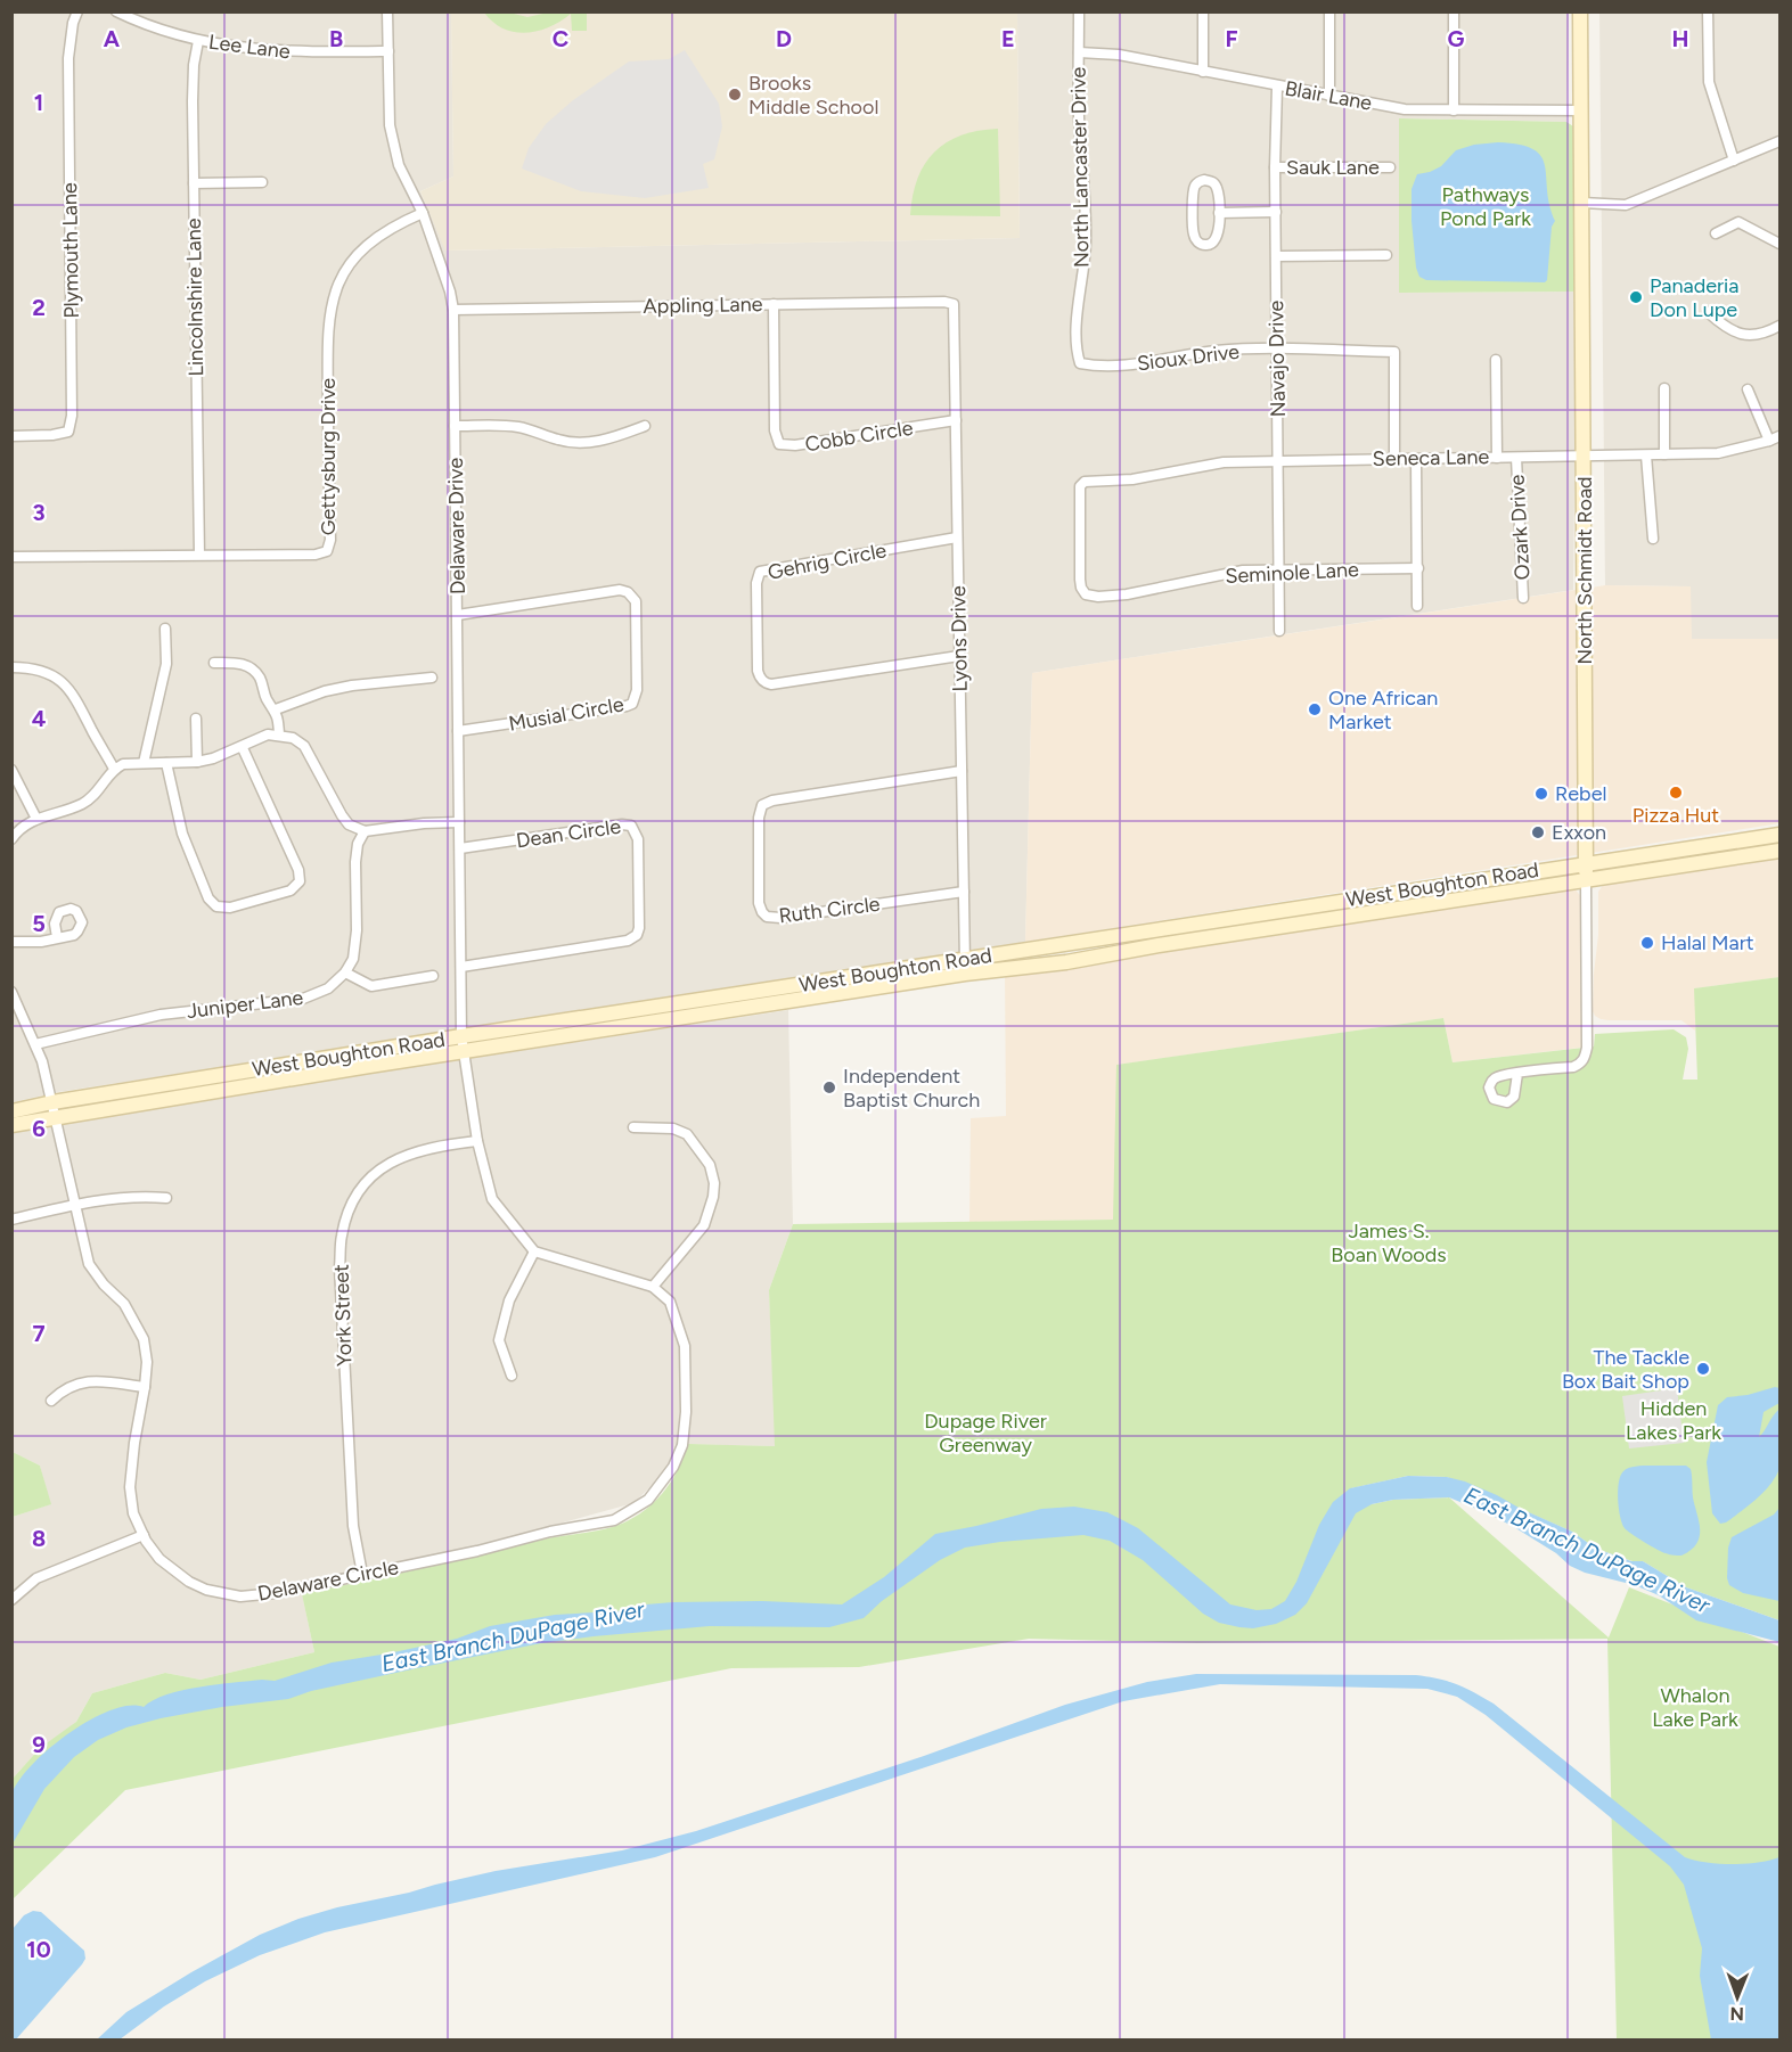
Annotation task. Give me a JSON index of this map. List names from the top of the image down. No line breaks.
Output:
{"streets":{"main road":["North Schmidt Road","West Boughton Road"],"street":["Lee Lane","Blair Lane","North Lancaster Drive","Sauk Lane","Plymouth Lane","Lincolnshire Lane","Appling Lane","Sioux Drive","Navajo Drive","Cobb Circle","Gettysburg Drive","Seneca Lane","Delaware Drive","Ozark Drive","Gehrig Circle","Seminole Lane","Lyons Drive","Musial Circle","Dean Circle","Ruth Circle","Juniper Lane","York Street","Delaware Circle"]},"crossings":[["Lee Lane","Lincolnshire Lane"],["Lee Lane","Delaware Drive"],["Blair Lane","North Lancaster Drive"],["Blair Lane","Navajo Drive"],["Blair Lane","North Schmidt Road"],["North Lancaster Drive","Sioux Drive"],["Sauk Lane","Navajo Drive"],["Lincolnshire Lane","Gettysburg Drive"],["Appling Lane","Cobb Circle"],["Appling Lane","Delaware Drive"],["Appling Lane","Lyons Drive"],["Sioux Drive","Navajo Drive"],["Sioux Drive","Seneca Lane"],["Navajo Drive","Seneca Lane"],["Navajo Drive","Seminole Lane"],["Cobb Circle","Lyons Drive"],["Gettysburg Drive","Delaware Drive"],["Seneca Lane","Ozark Drive"],["Seneca Lane","North Schmidt Road"],["Seneca Lane","Seminole Lane"],["Delaware Drive","Musial Circle"],["Delaware Drive","Dean Circle"],["Delaware Drive","West Boughton Road"],["Gehrig Circle","Lyons Drive"],["North Schmidt Road","West Boughton Road"],["Lyons Drive","West Boughton Road"],["Lyons Drive","Ruth Circle"],["West Boughton Road","Delaware Circle"],["Juniper Lane","Delaware Circle"],["York Street","Delaware Circle"]],"water":["East Branch DuPage River"],"parks":["Pathways Pond Park","James S. Boan Woods","Hidden Lakes Park","Dupage River Greenway","Whalon Lake Park"],"places":["Brooks Middle School","Panaderia Don Lupe","One African Market","Pizza Hut","Rebel","Exxon","Halal Mart","Independent Baptist Church","The Tackle Box Bait Shop"],"north":"bottom","grid":{"columns":["A","B","C","D","E","F","G","H"],"rows":["1","2","3","4","5","6","7","8","9","10"]}}
